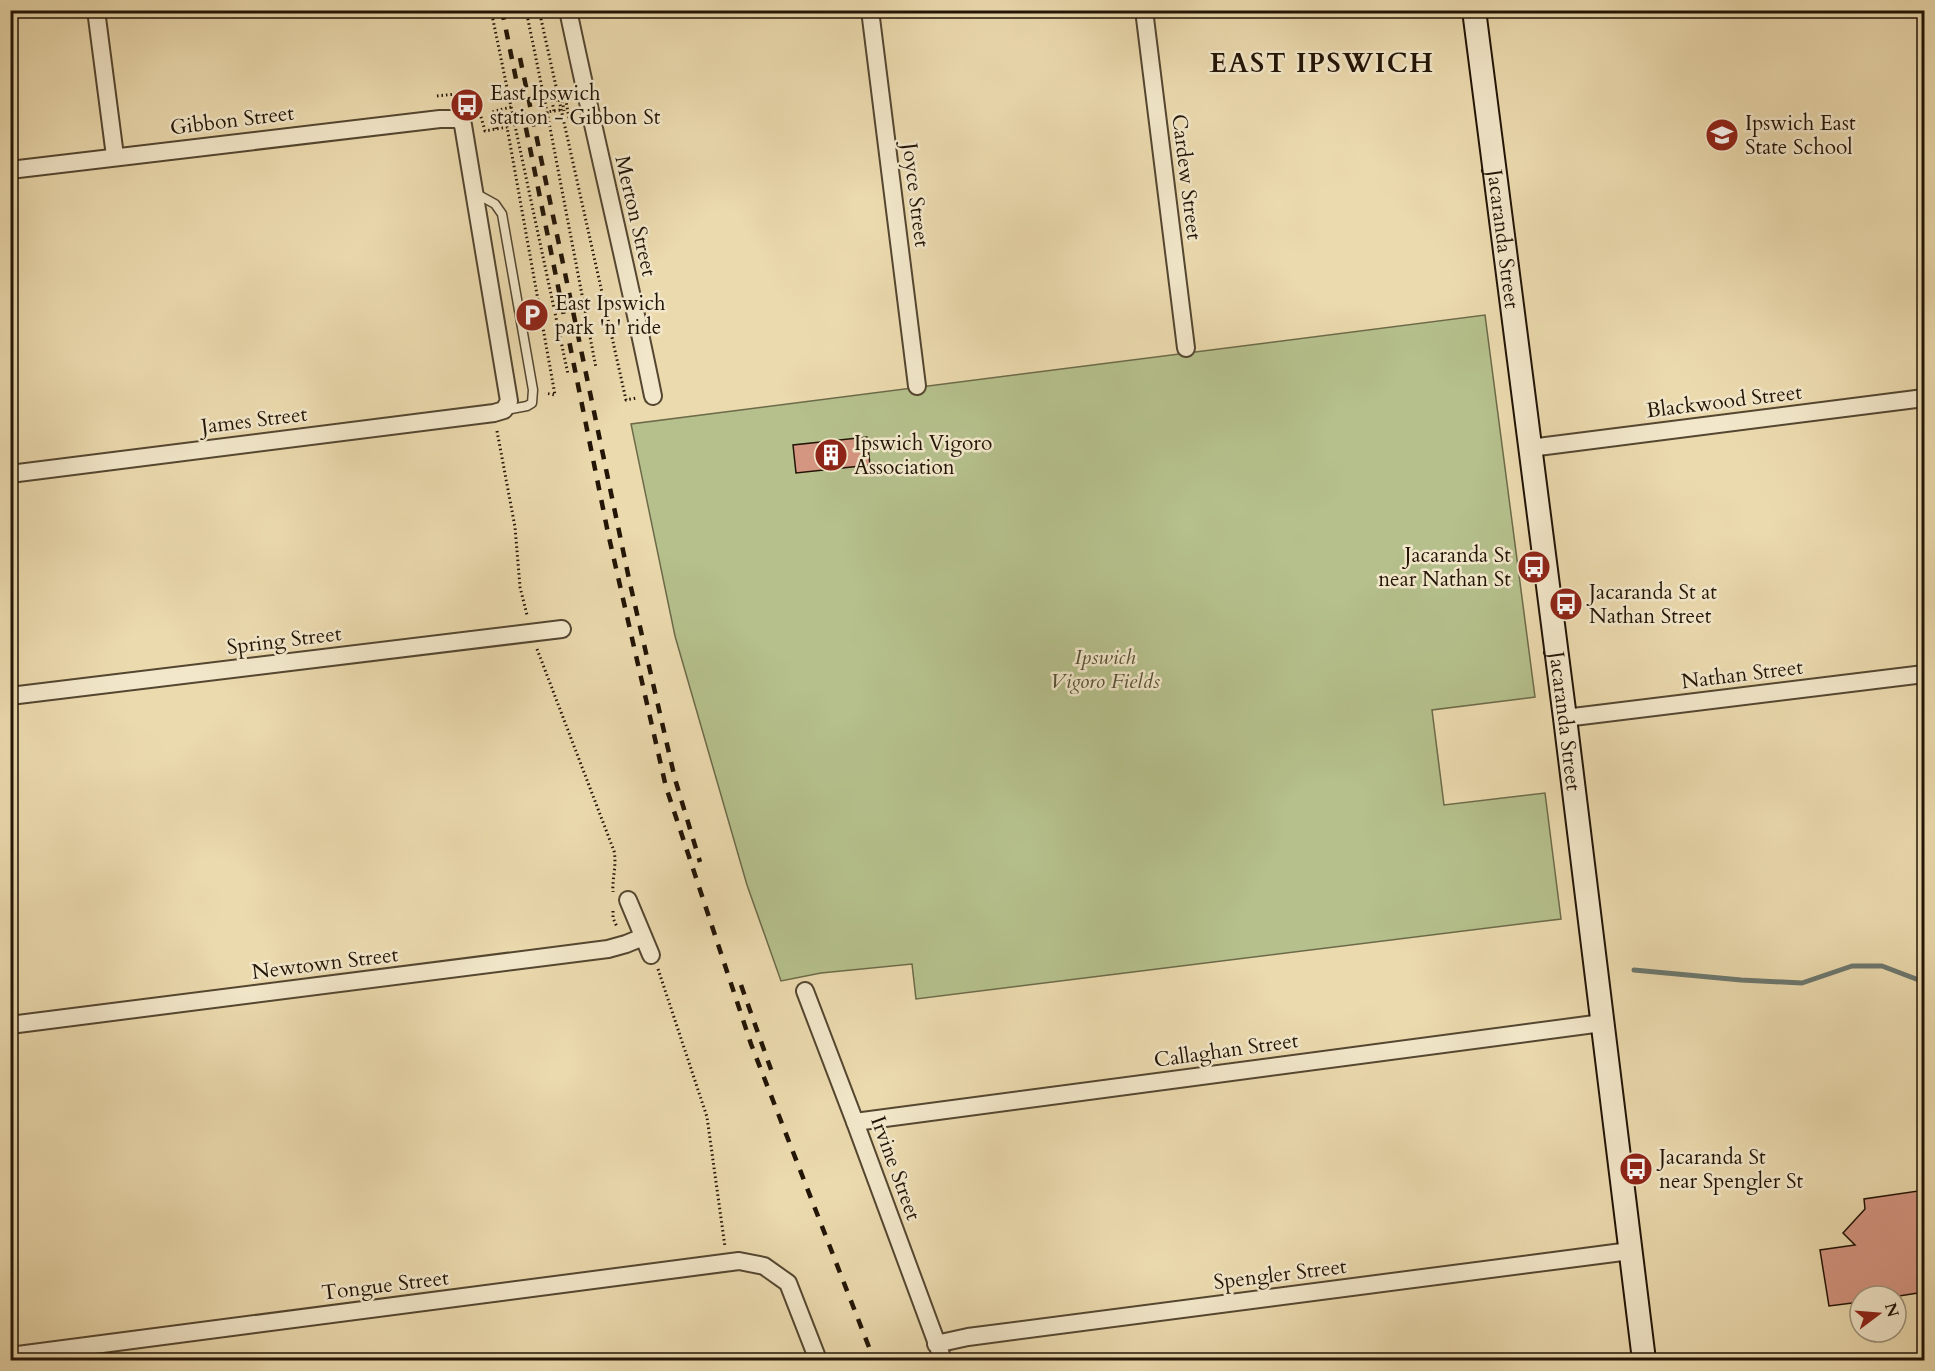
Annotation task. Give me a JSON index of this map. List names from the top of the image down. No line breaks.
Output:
{"streets":{"street":["Gibbon Street","Cardew Street","Joyce Street","Merton Street","Jacaranda Street","Blackwood Street","James Street","Spring Street","Nathan Street","Newtown Street","Callaghan Street","Irvine Street","Spengler Street","Tongue Street"]},"crossings":[["Jacaranda Street","Blackwood Street"],["Jacaranda Street","Nathan Street"],["Jacaranda Street","Callaghan Street"],["Jacaranda Street","Spengler Street"],["Callaghan Street","Irvine Street"],["Irvine Street","Spengler Street"]],"districts":["EAST IPSWICH"],"parks":["Ipswich Vigoro Fields"],"places":{"bus stop":["East Ipswich station - Gibbon St","Jacaranda St near Nathan St","Jacaranda St at Nathan Street","Jacaranda St near Spengler St"],"school or university":["Ipswich East State School"],"parking":["East Ipswich park 'n' ride"],"building":["Ipswich Vigoro Association"]},"north":"right"}
